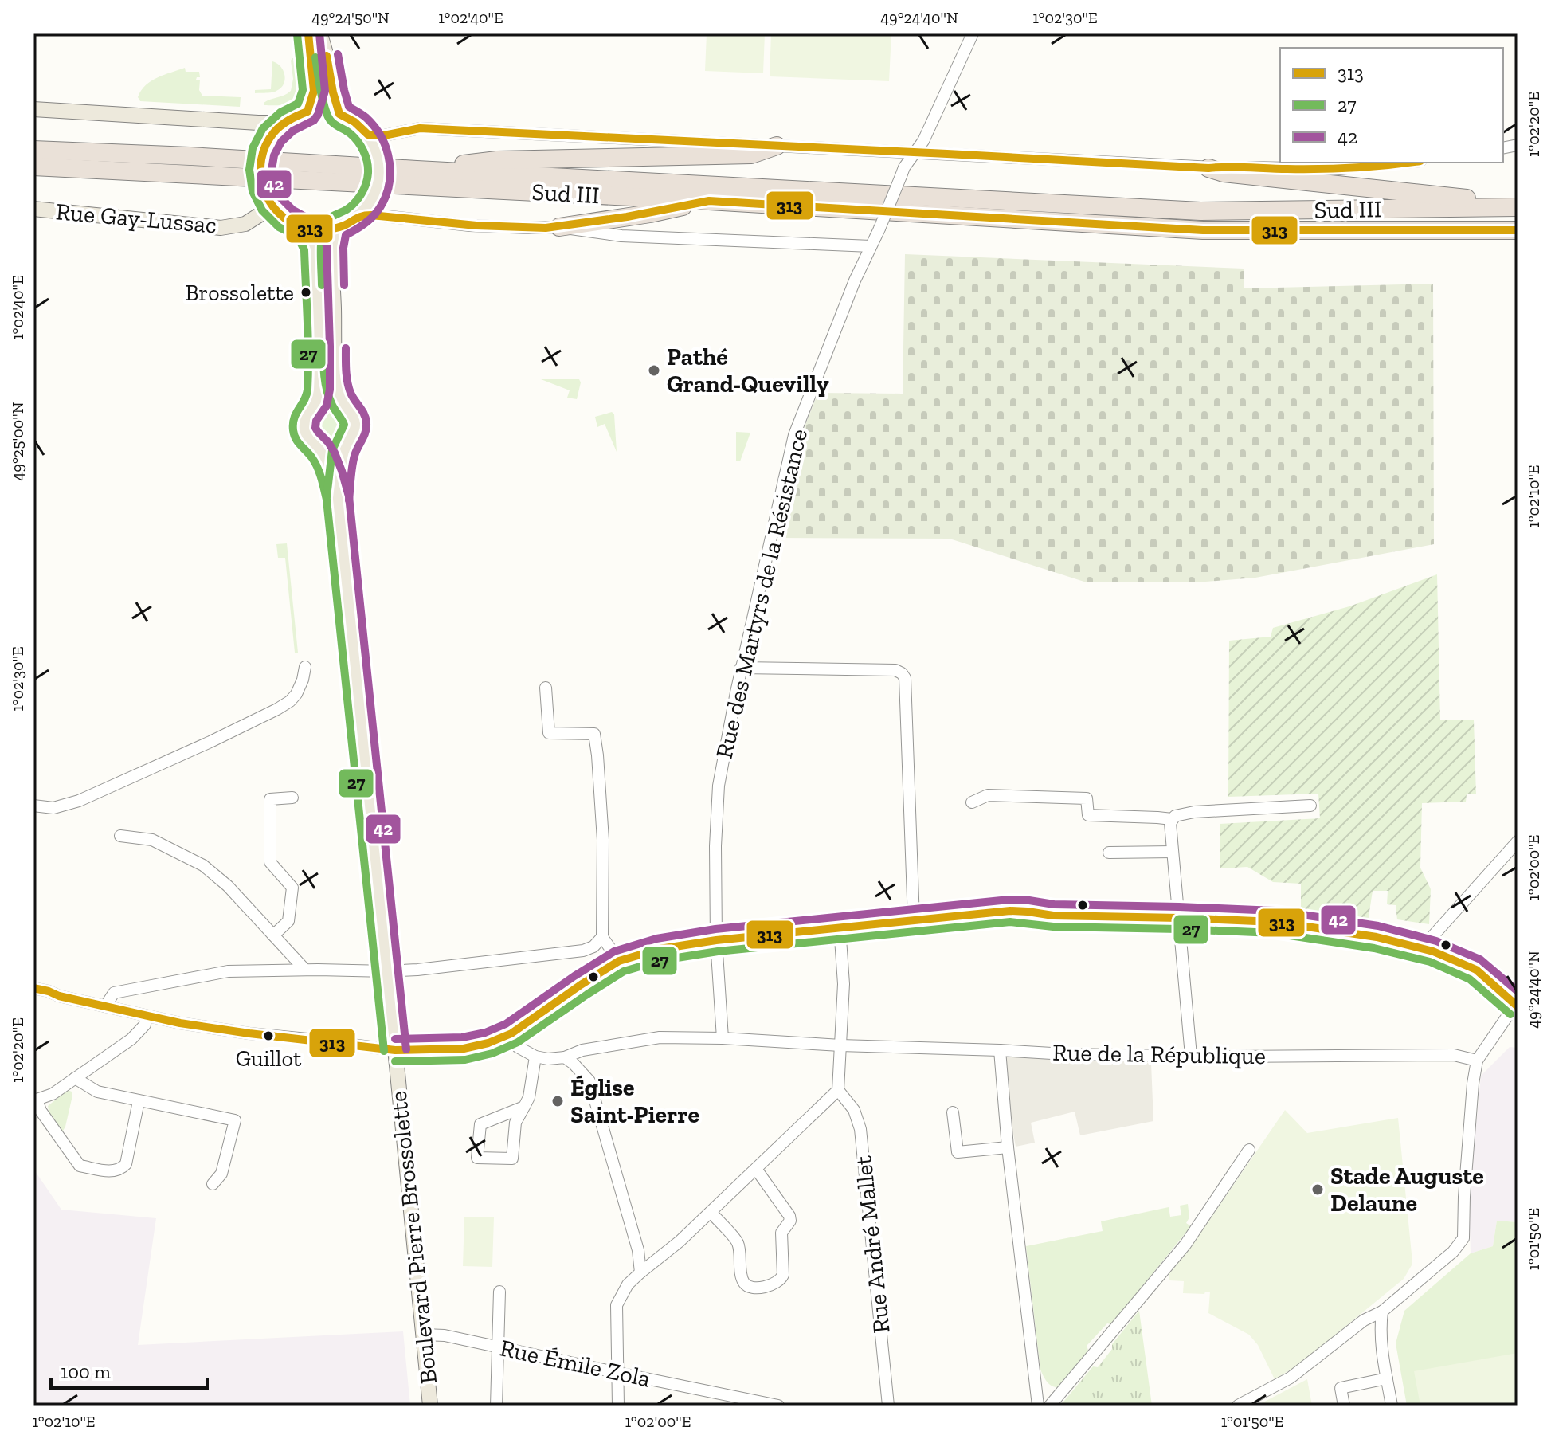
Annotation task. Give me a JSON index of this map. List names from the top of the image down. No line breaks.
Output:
{"streets":{"highway":["Sud III"],"main road":["Rue Gay-Lussac","Boulevard Pierre Brossolette"],"street":["Rue des Martyrs de la Résistance","Rue de la République","Rue André Mallet","Rue Émile Zola"]},"crossings":[["Rue des Martyrs de la Résistance","Rue de la République"],["Boulevard Pierre Brossolette","Rue Émile Zola"]],"places":["Brossolette","Pathé Grand-Quevilly","Guillot","Église Saint-Pierre","Stade Auguste Delaune"],"lines":["transit line 313","transit line 42","transit line 27"],"legend":["313","27","42"],"scale_bar":"100 m","coordinates":["49°24'50\"N","1°02'40\"E","49°24'40\"N","1°02'30\"E","1°02'20\"E","49°25'00\"N","1°02'10\"E","1°02'00\"E","1°01'50\"E"]}
